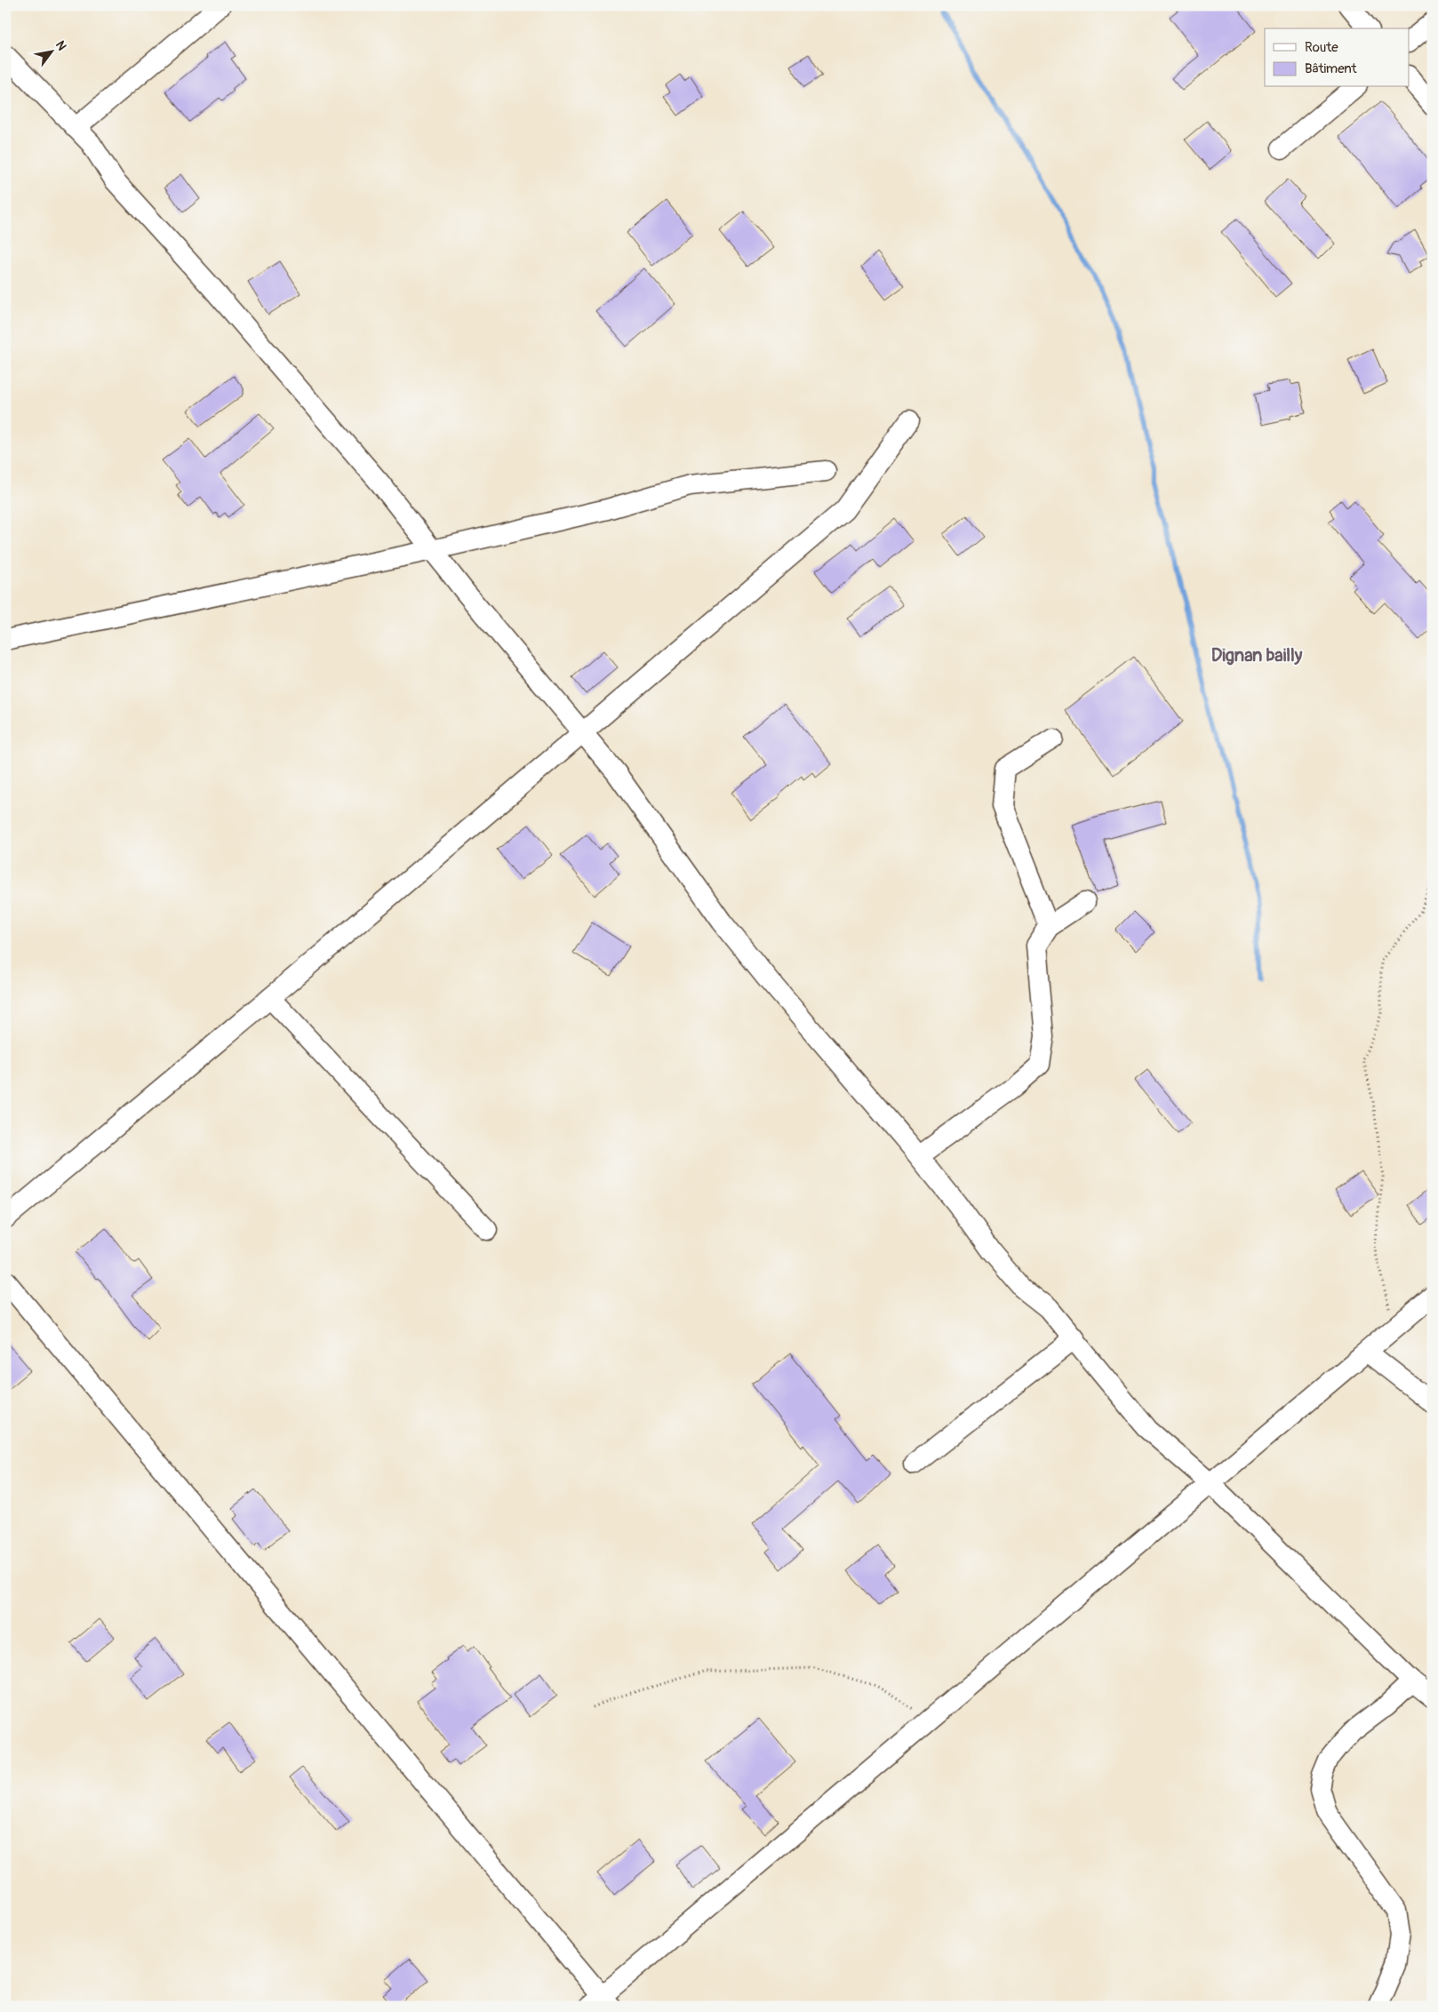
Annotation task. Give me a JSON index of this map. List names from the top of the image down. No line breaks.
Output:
{"districts":["Dignan bailly"],"legend":["Route","Bâtiment"],"north":"top right"}
